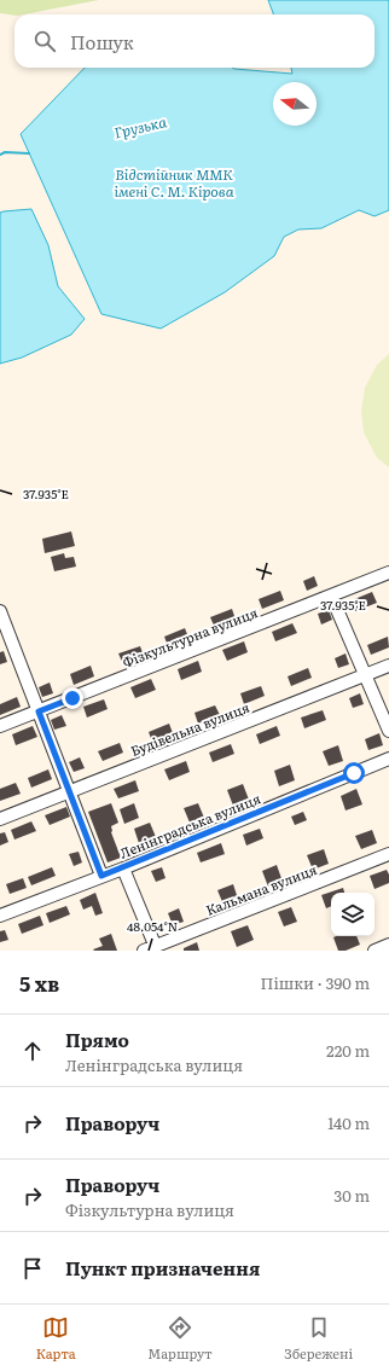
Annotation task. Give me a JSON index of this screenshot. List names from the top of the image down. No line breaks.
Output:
{"streets":{"street":["Фiзкультурна вулиця","Будівельна вулиця","Ленінградська вулиця","Кальмана вулиця"]},"water":["Грузька","Відстійник ММК імені С. М. Кірова"],"north":"left","page":{"search":"Пошук","heading":["5 хв","Пішки · 390 m"],"list":[["Прямо","Ленінградська вулиця","220 m"],["Праворуч","140 m"],["Праворуч","Фiзкультурна вулиця","30 m"],"Пункт призначення"],"nav":["Карта","Маршрут","Збережені"]},"coordinates":["37.935°E","48.054°N"]}
